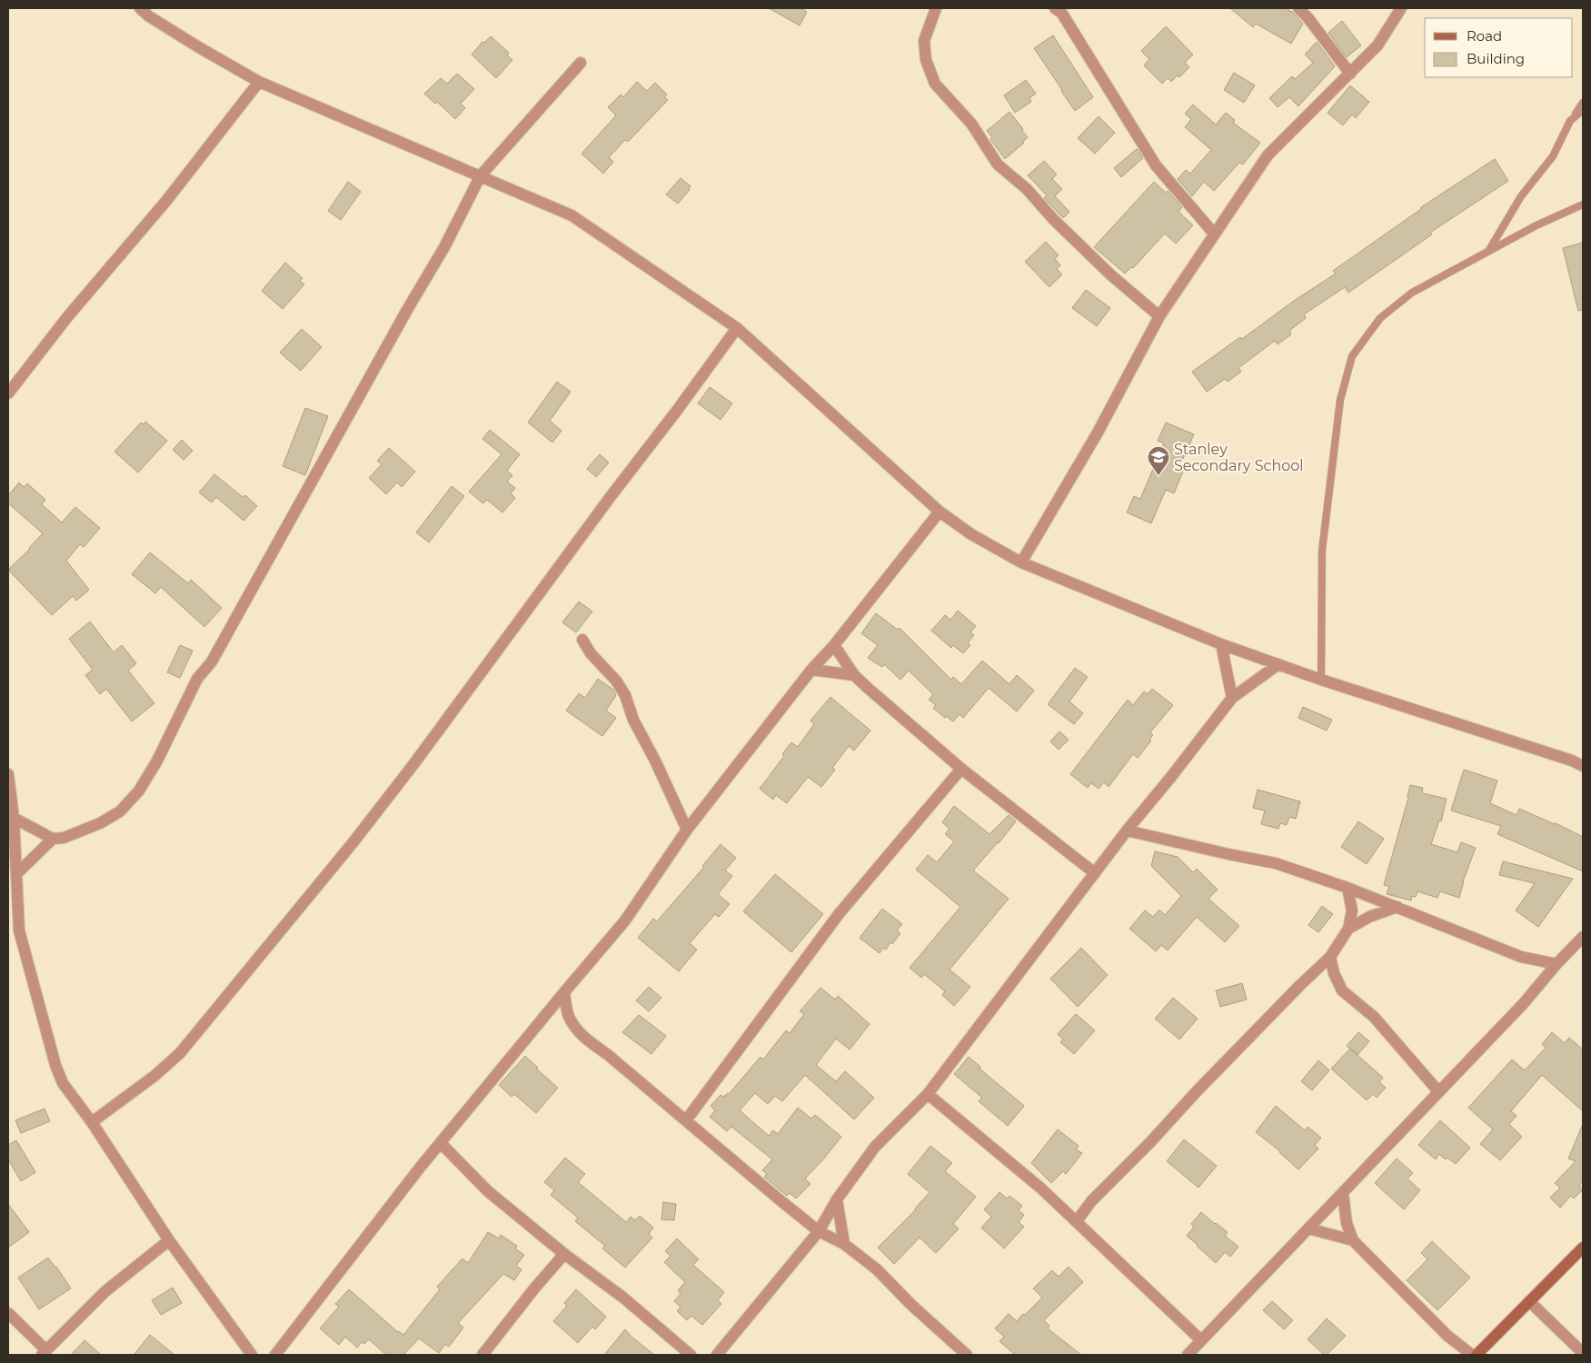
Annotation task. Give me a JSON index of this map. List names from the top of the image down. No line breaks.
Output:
{"places":{"school or university":["Stanley Secondary School"]},"legend":["Road","Building"]}
